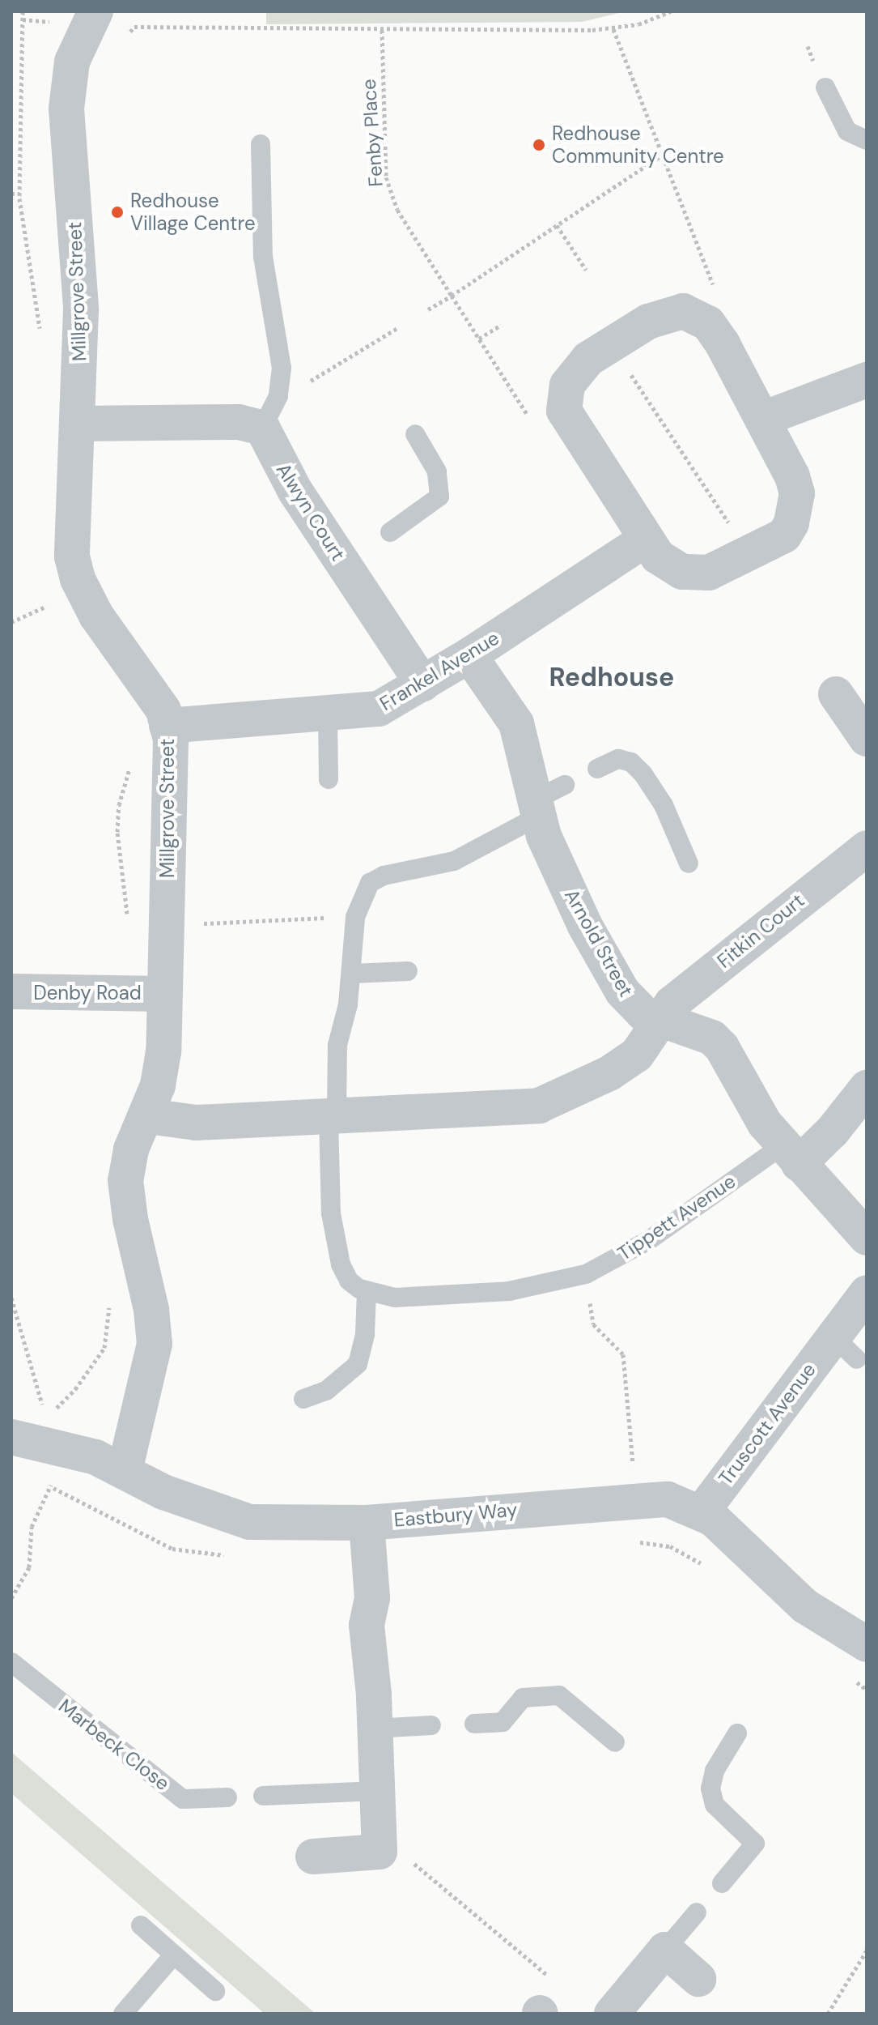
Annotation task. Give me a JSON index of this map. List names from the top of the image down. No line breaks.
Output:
{"streets":{"street":["Millgrove Street","Alwyn Court","Frankel Avenue","Fitkin Court","Arnold Street","Denby Road","Truscott Avenue","Eastbury Way"],"lane":["Tippett Avenue","Marbeck Close"],"path":["Fenby Place"]},"crossings":[["Millgrove Street","Frankel Avenue"],["Millgrove Street","Denby Road"],["Millgrove Street","Eastbury Way"],["Alwyn Court","Frankel Avenue"],["Frankel Avenue","Arnold Street"],["Fitkin Court","Arnold Street"],["Arnold Street","Tippett Avenue"],["Truscott Avenue","Eastbury Way"]],"districts":["Redhouse"],"places":["Redhouse Community Centre","Redhouse Village Centre"]}
